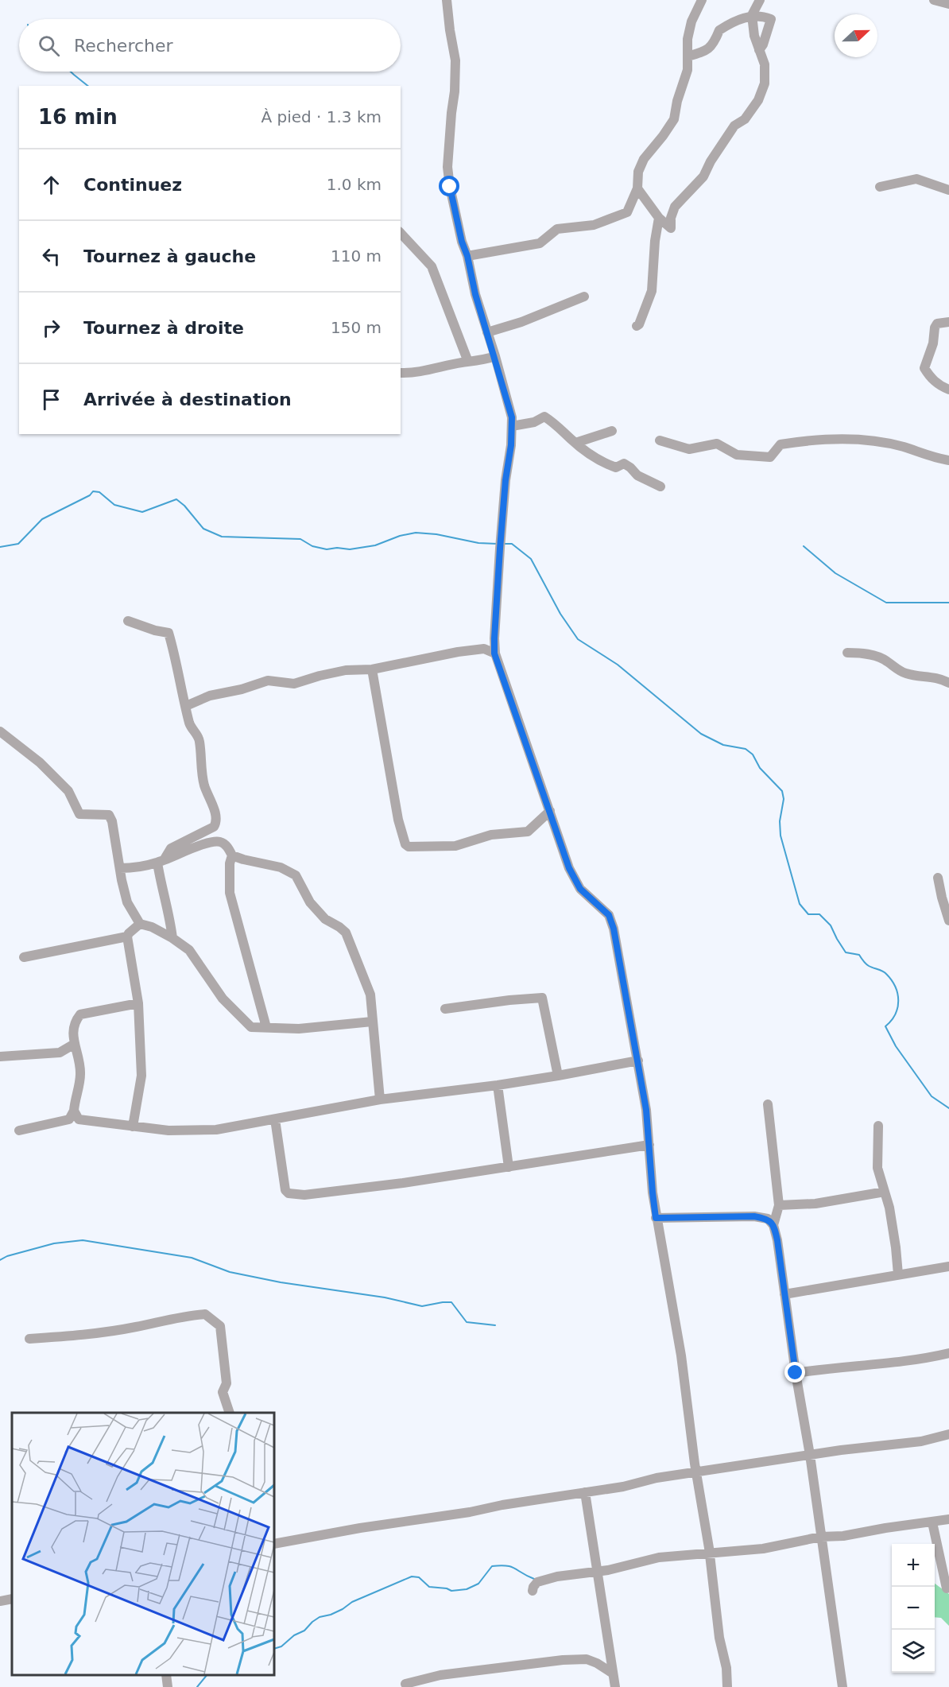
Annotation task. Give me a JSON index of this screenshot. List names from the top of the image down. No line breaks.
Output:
{"north":"right","page":{"search":"Rechercher","heading":["16 min","À pied · 1.3 km"],"list":[["Continuez","1.0 km"],["Tournez à gauche","110 m"],["Tournez à droite","150 m"],"Arrivée à destination"],"map_buttons":["+","−"]}}
